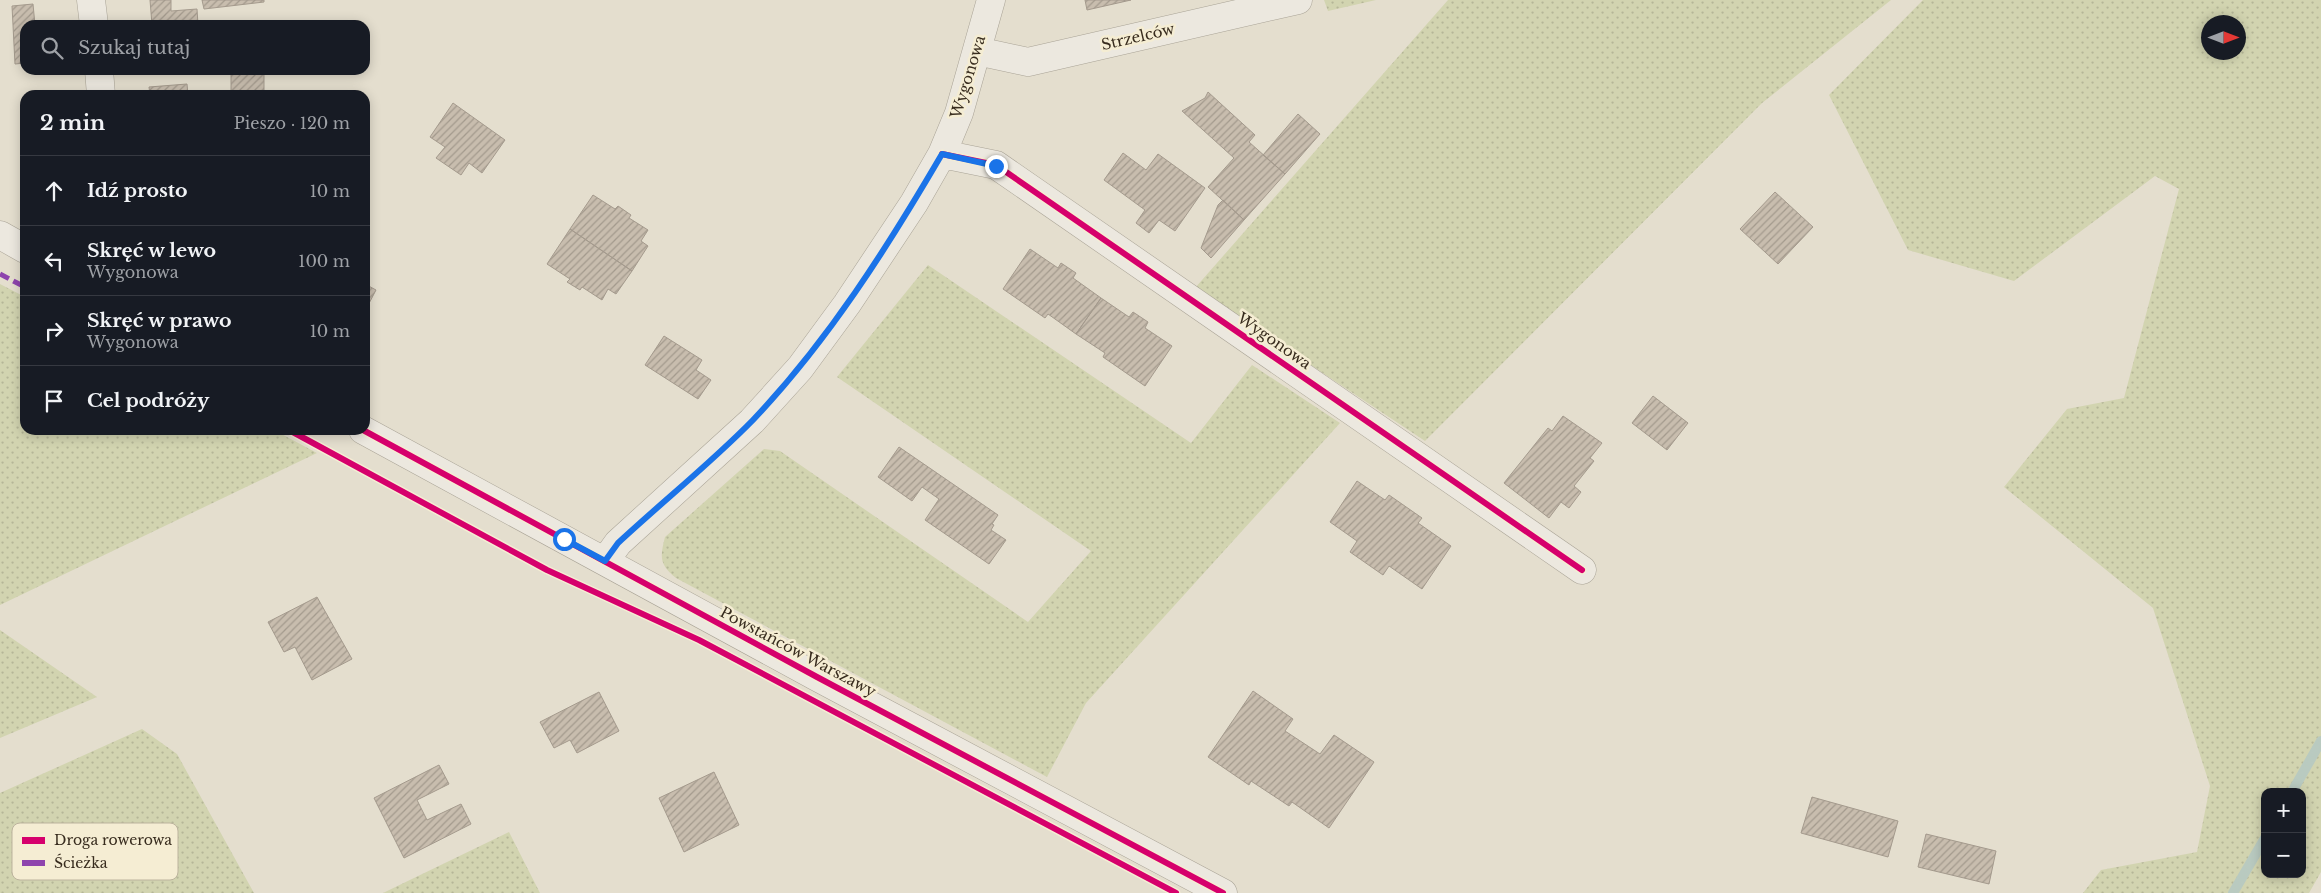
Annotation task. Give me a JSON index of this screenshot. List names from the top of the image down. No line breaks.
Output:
{"streets":{"street":["Strzelców","Wygonowa","Powstańców Warszawy"]},"crossings":[["Strzelców","Wygonowa"],["Wygonowa","Powstańców Warszawy"]],"legend":["Droga rowerowa","Ścieżka"],"north":"right","page":{"search":"Szukaj tutaj","heading":["2 min","Pieszo · 120 m"],"list":[["Idź prosto","10 m"],["Skręć w lewo","Wygonowa","100 m"],["Skręć w prawo","Wygonowa","10 m"],"Cel podróży"],"map_buttons":["+","−"]}}
